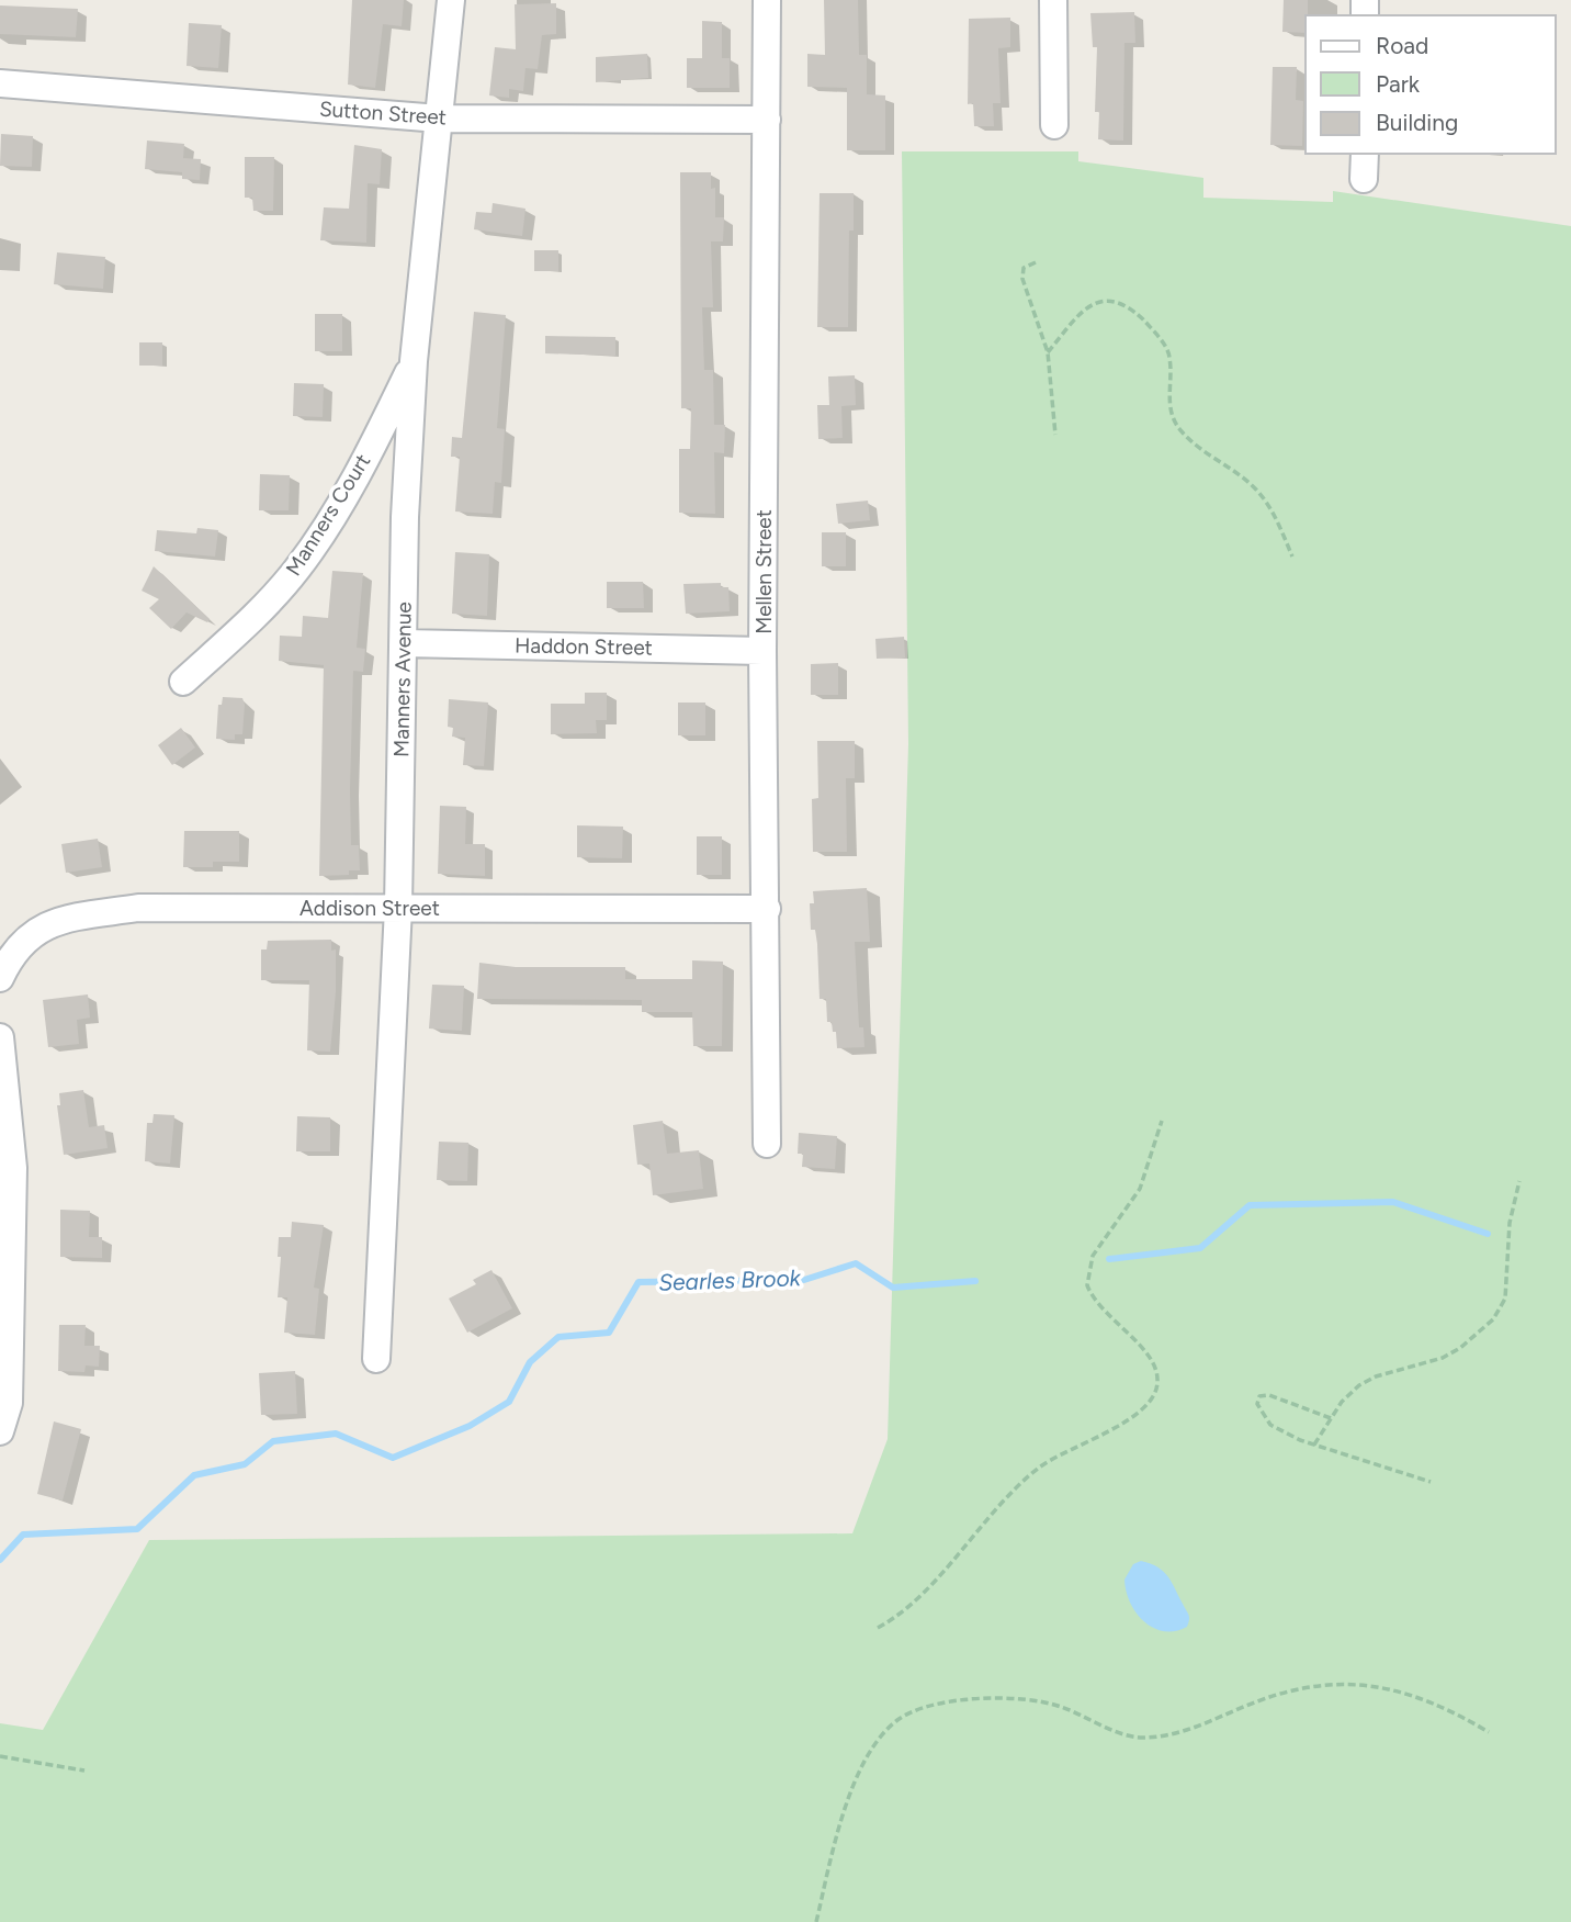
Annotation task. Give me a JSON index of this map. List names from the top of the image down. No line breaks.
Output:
{"streets":{"street":["Sutton Street","Manners Court","Mellen Street","Haddon Street","Manners Avenue","Addison Street"]},"crossings":[["Sutton Street","Mellen Street"],["Sutton Street","Manners Avenue"],["Manners Court","Manners Avenue"],["Mellen Street","Haddon Street"],["Mellen Street","Addison Street"],["Haddon Street","Manners Avenue"],["Manners Avenue","Addison Street"]],"water":["Searles Brook"],"legend":["Road","Park","Building"]}
